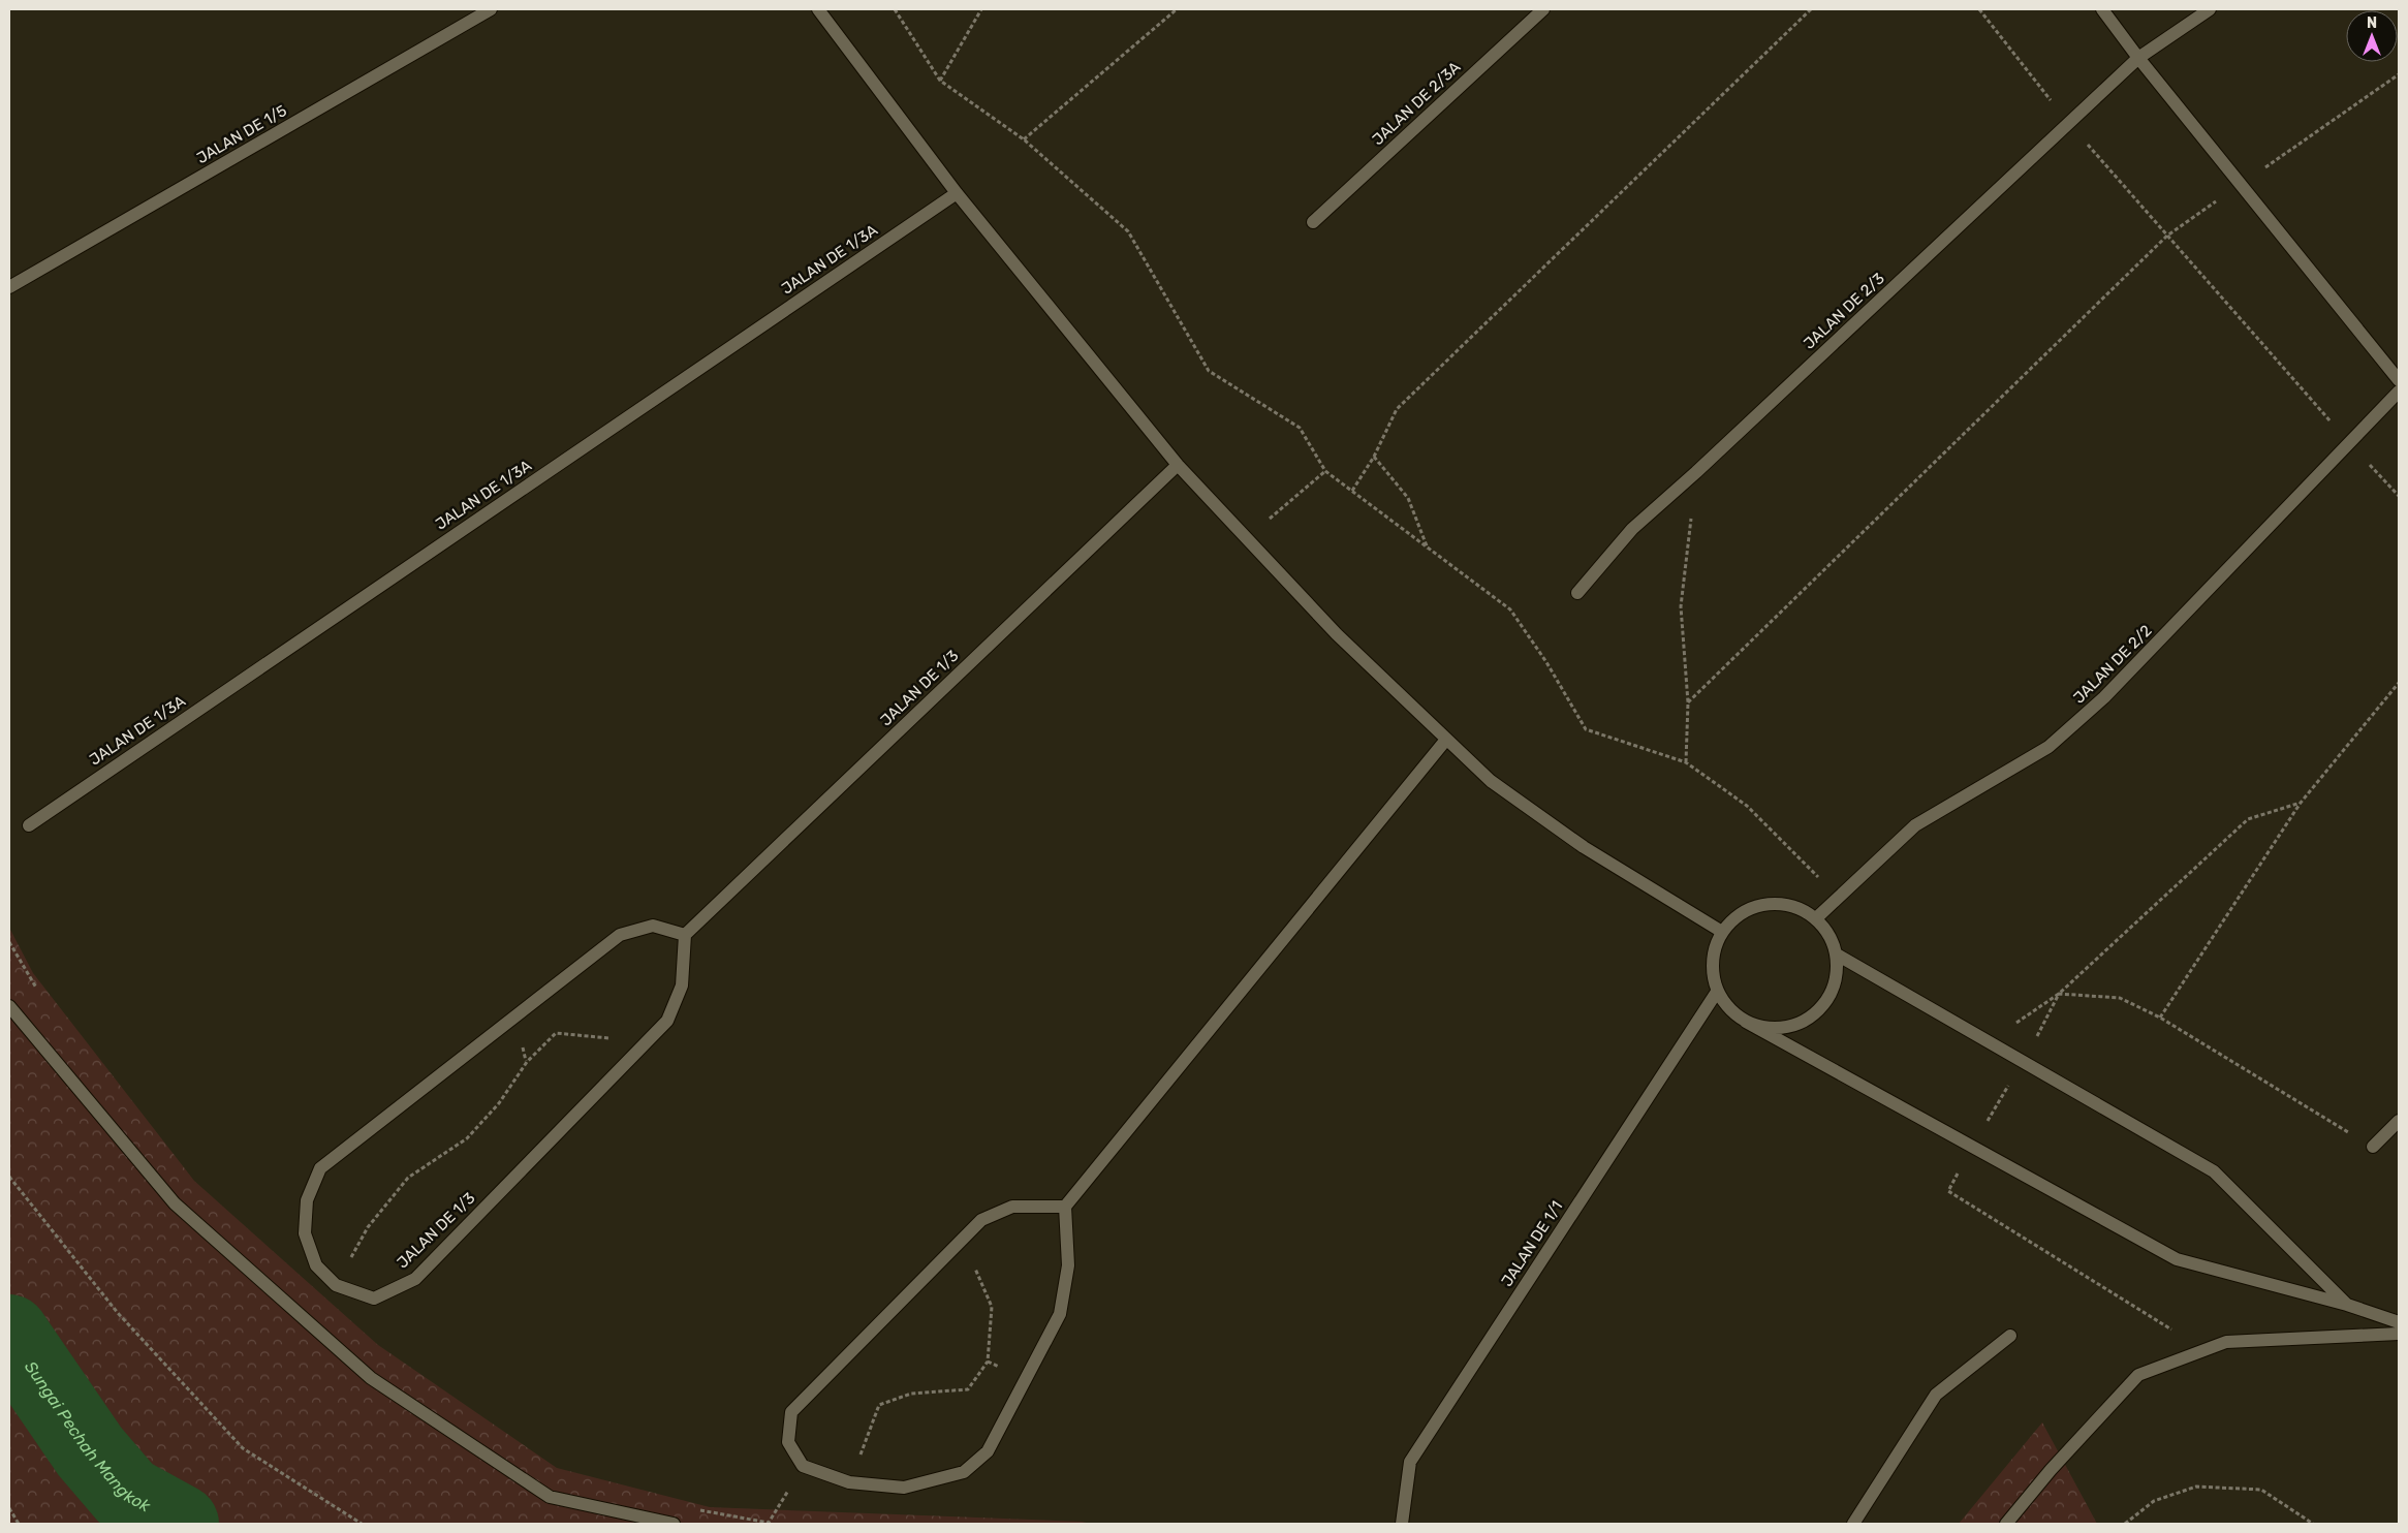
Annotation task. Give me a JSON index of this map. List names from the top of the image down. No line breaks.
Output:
{"streets":{"street":["JALAN DE 2/3A","JALAN DE 1/5","JALAN DE 1/3A","JALAN DE 2/3","JALAN DE 2/2","JALAN DE 1/3","JALAN DE 1/1"]},"crossings":[["JALAN DE 2/2","JALAN DE 1/1"]],"water":["Sungai Pechah Mangkok"],"north":"top"}
